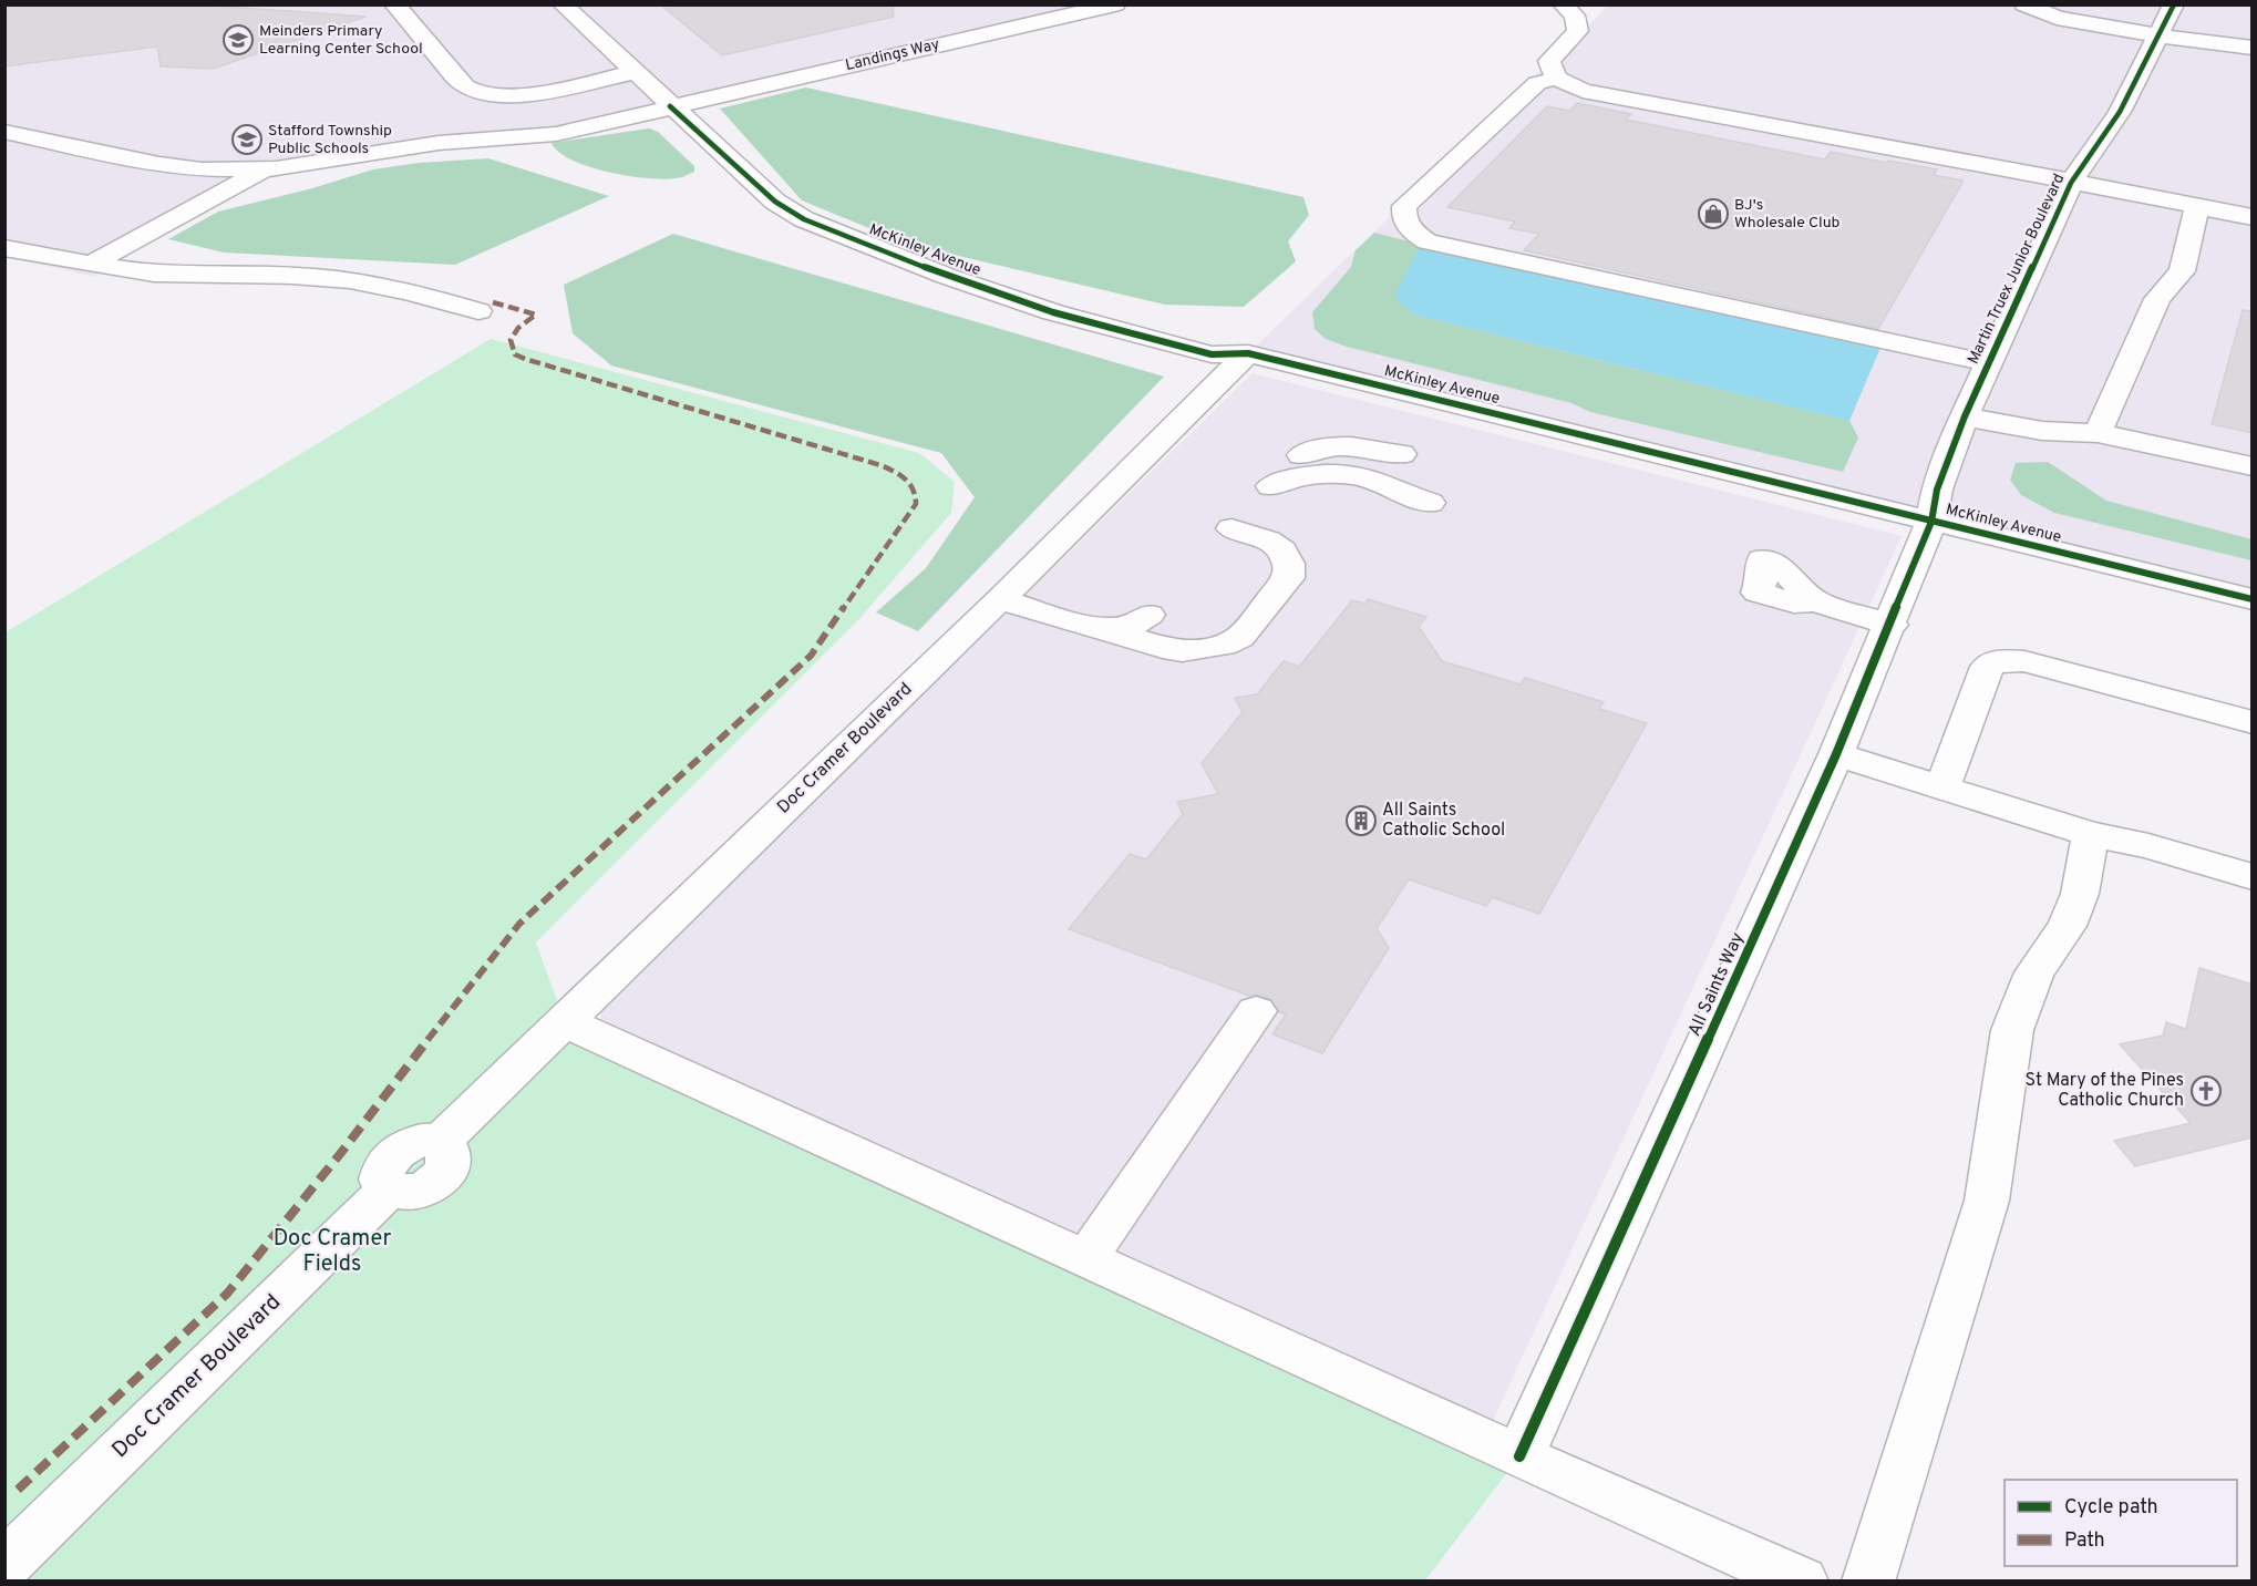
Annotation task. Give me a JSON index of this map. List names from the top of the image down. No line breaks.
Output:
{"streets":{"street":["Landings Way","McKinley Avenue","Martin Truex Junior Boulevard","Doc Cramer Boulevard","All Saints Way"]},"crossings":[["Landings Way","McKinley Avenue"],["McKinley Avenue","Martin Truex Junior Boulevard"],["McKinley Avenue","Doc Cramer Boulevard"],["McKinley Avenue","All Saints Way"],["Martin Truex Junior Boulevard","All Saints Way"]],"parks":["Doc Cramer Fields"],"places":{"school or university":["Meinders Primary Learning Center School","Stafford Township Public Schools"],"shop":["BJ's Wholesale Club"],"building":["All Saints Catholic School"],"church":["St Mary of the Pines Catholic Church"]},"legend":["Cycle path","Path"]}
